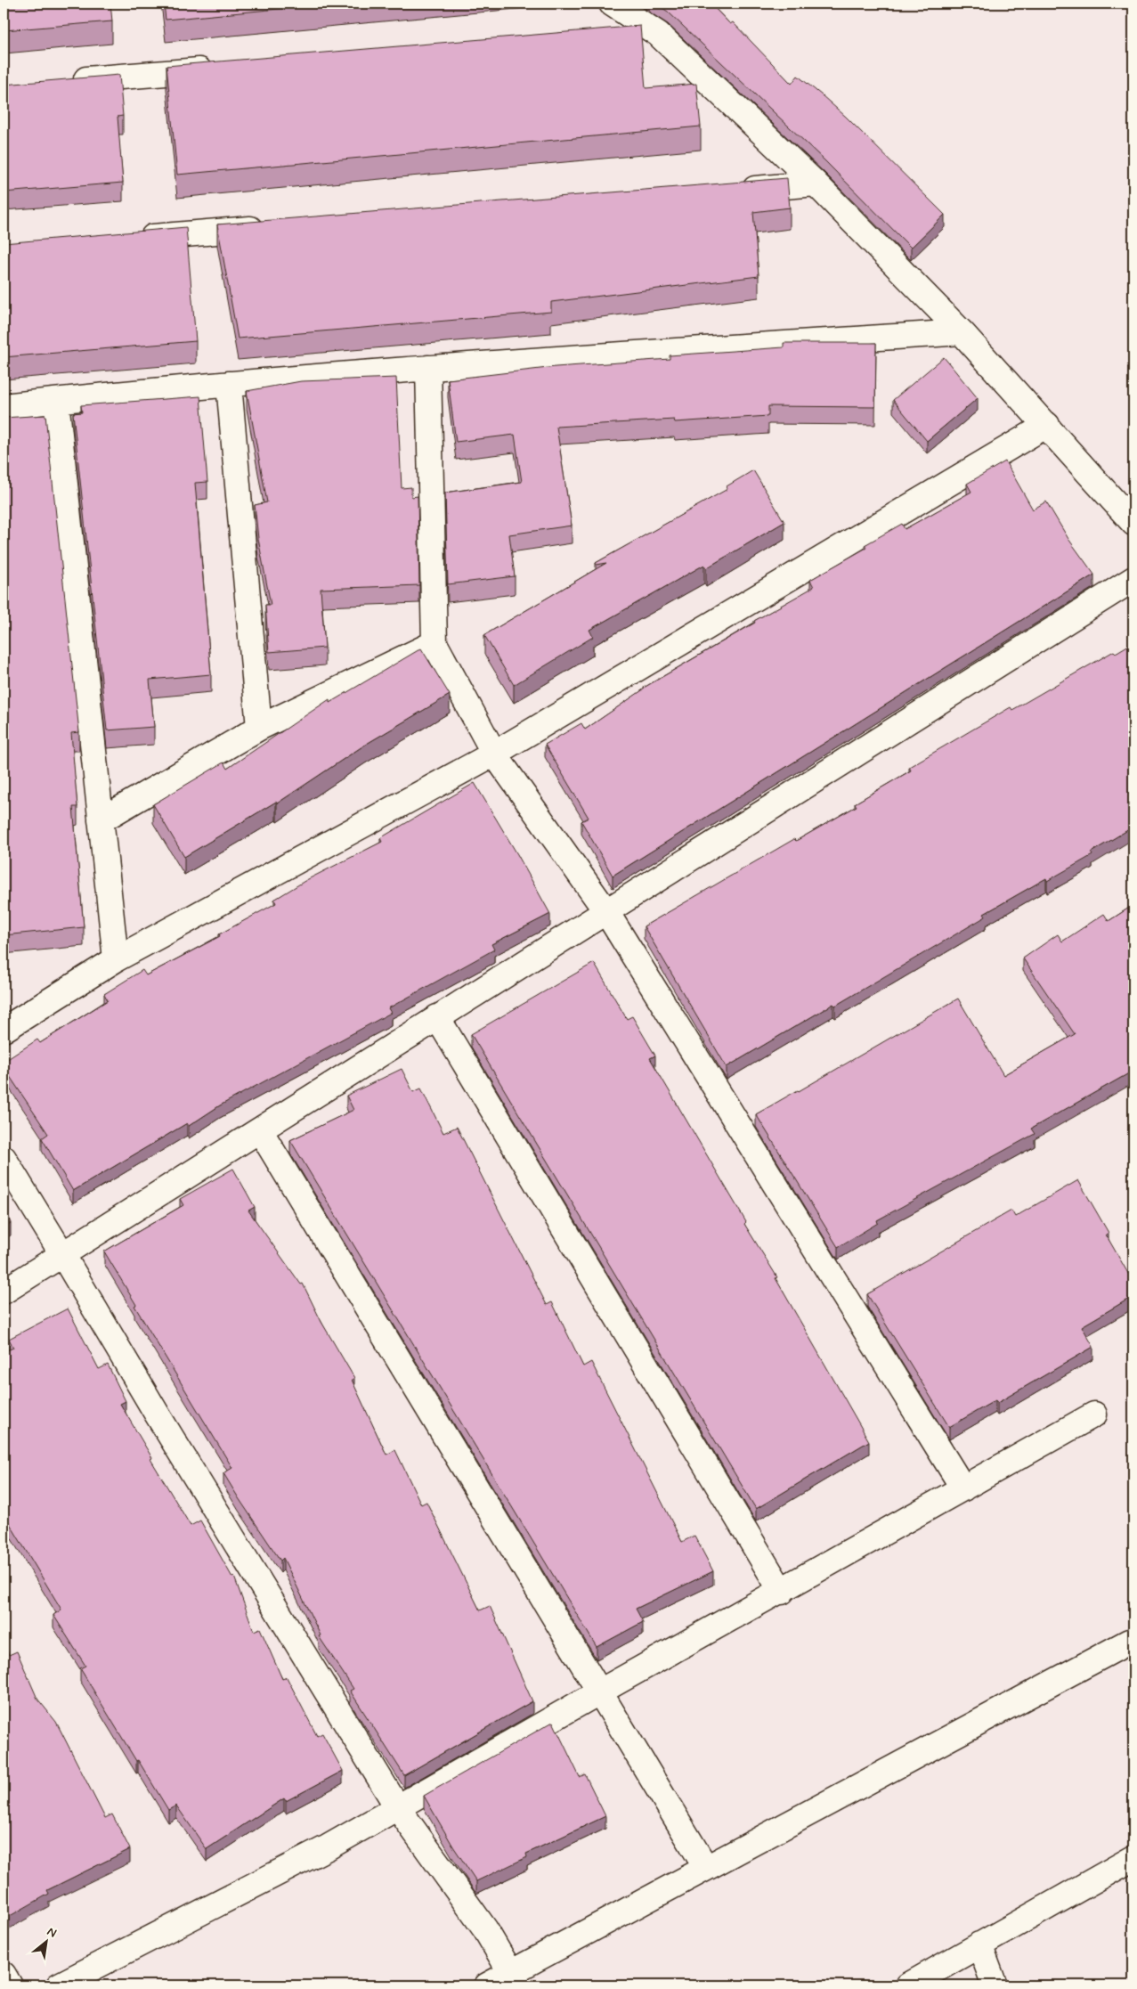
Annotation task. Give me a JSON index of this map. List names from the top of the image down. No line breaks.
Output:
{"north":"top right"}
